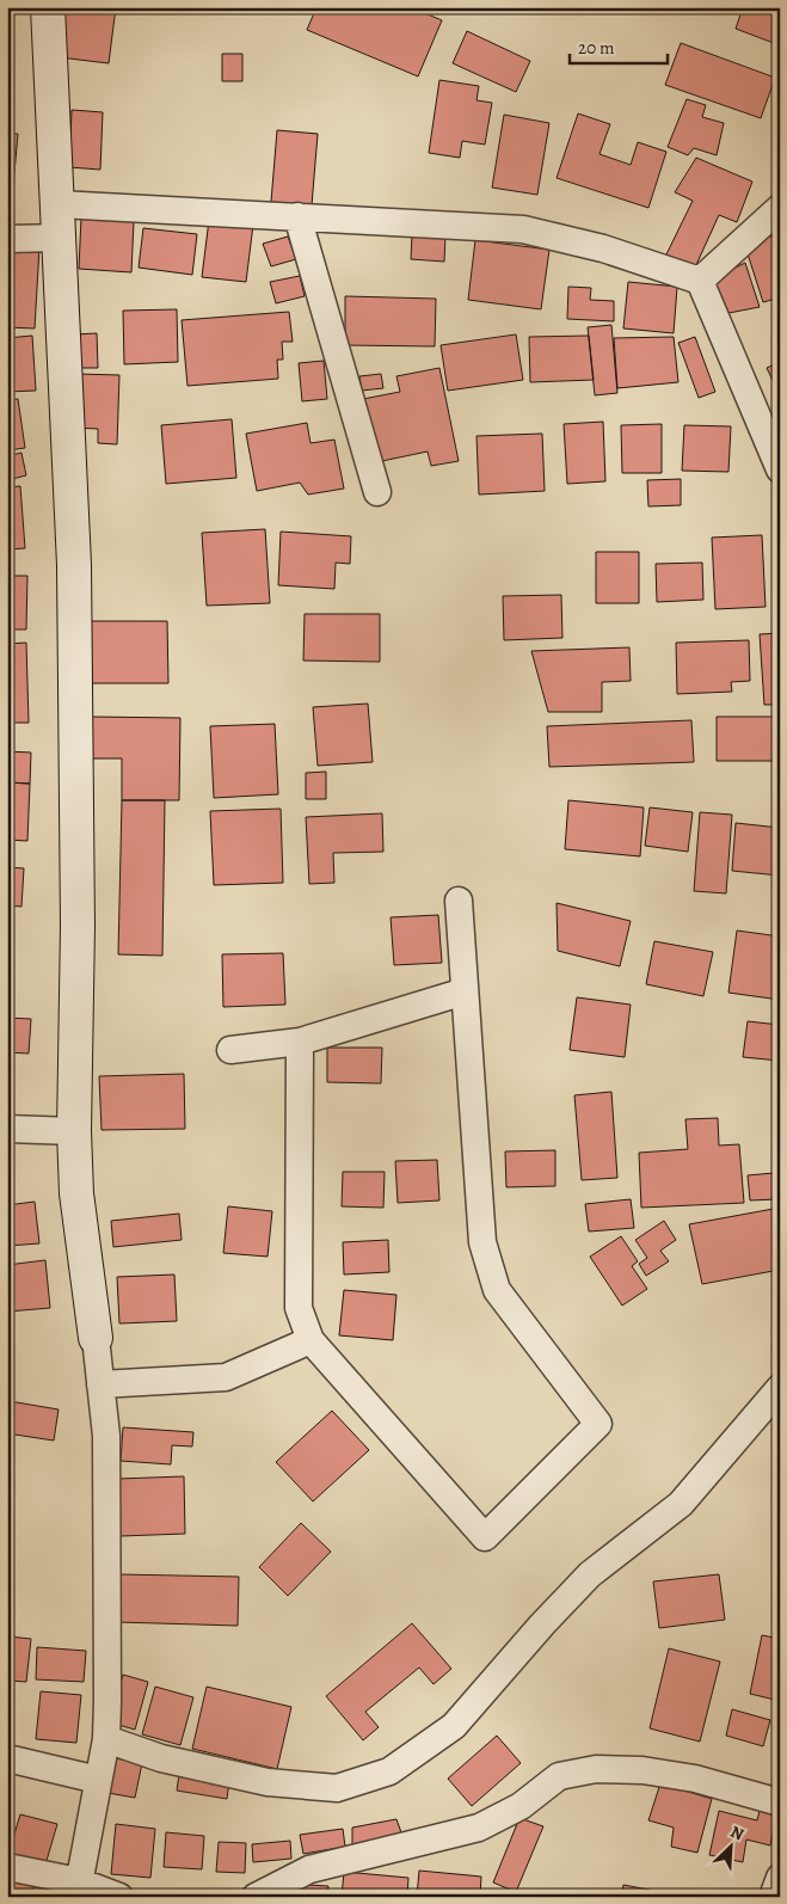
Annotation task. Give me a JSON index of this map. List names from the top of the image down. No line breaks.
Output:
{"scale_bar":"20 m","north":"top right"}
